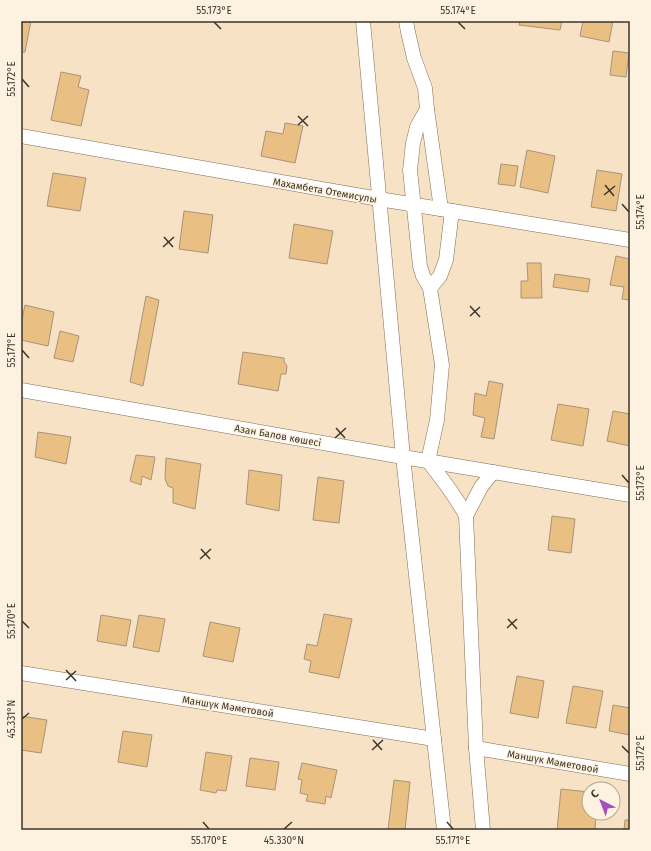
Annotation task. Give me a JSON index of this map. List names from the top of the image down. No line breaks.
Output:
{"streets":{"street":["Махамбета Отемисулы","Азан Балов көшесі","Маншүк Мәметовой"]},"north":"top left","coordinates":["55.173°E","55.174°E","55.172°E","55.171°E","55.170°E","45.331°N","45.330°N"]}
